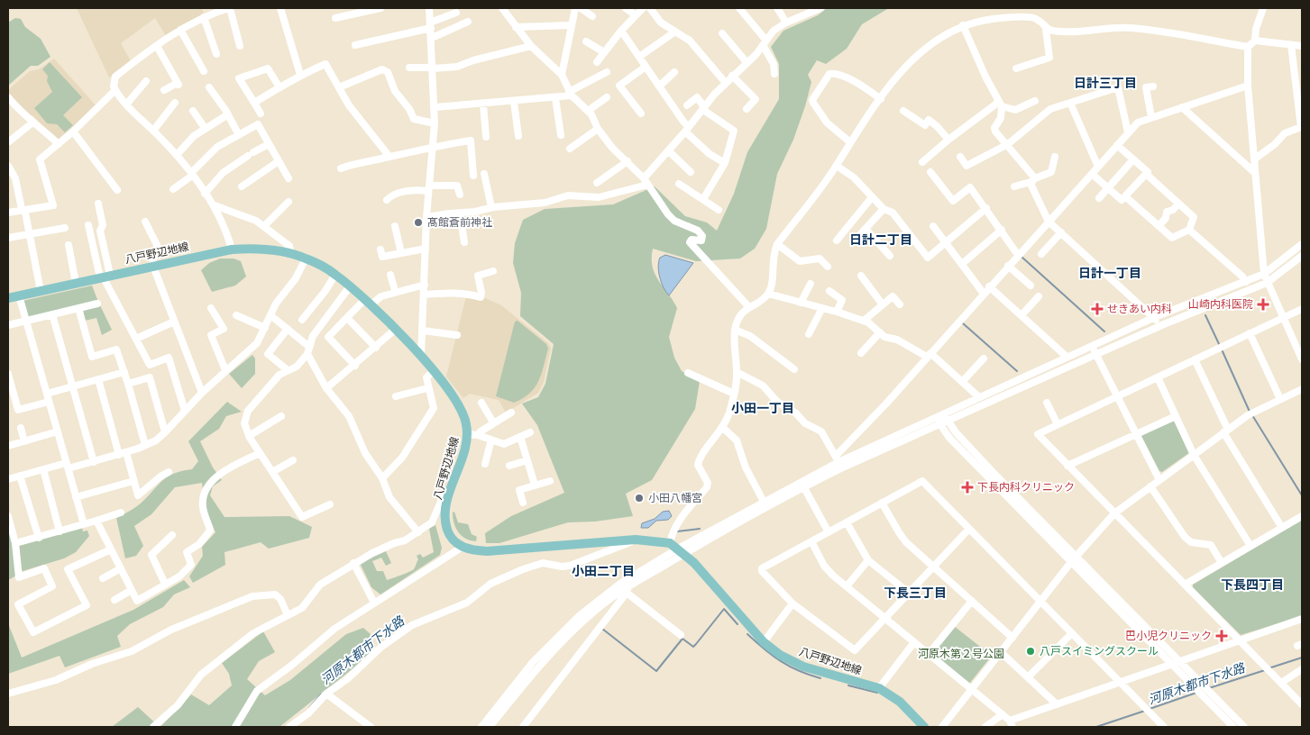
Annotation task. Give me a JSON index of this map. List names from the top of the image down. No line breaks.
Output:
{"streets":{"main road":["八戸野辺地線"]},"districts":["日計三丁目","日計二丁目","日計一丁目","小田一丁目","小田二丁目","下長四丁目","下長三丁目"],"water":["河原木都市下水路"],"parks":["河原木第２号公園"],"places":{"other":["髙館蒼前神社","小田八幡宮","八戸スイミングスクール"],"health":["山崎内科医院","せきあい内科","下長内科クリニック","巴小児クリニック"]}}
